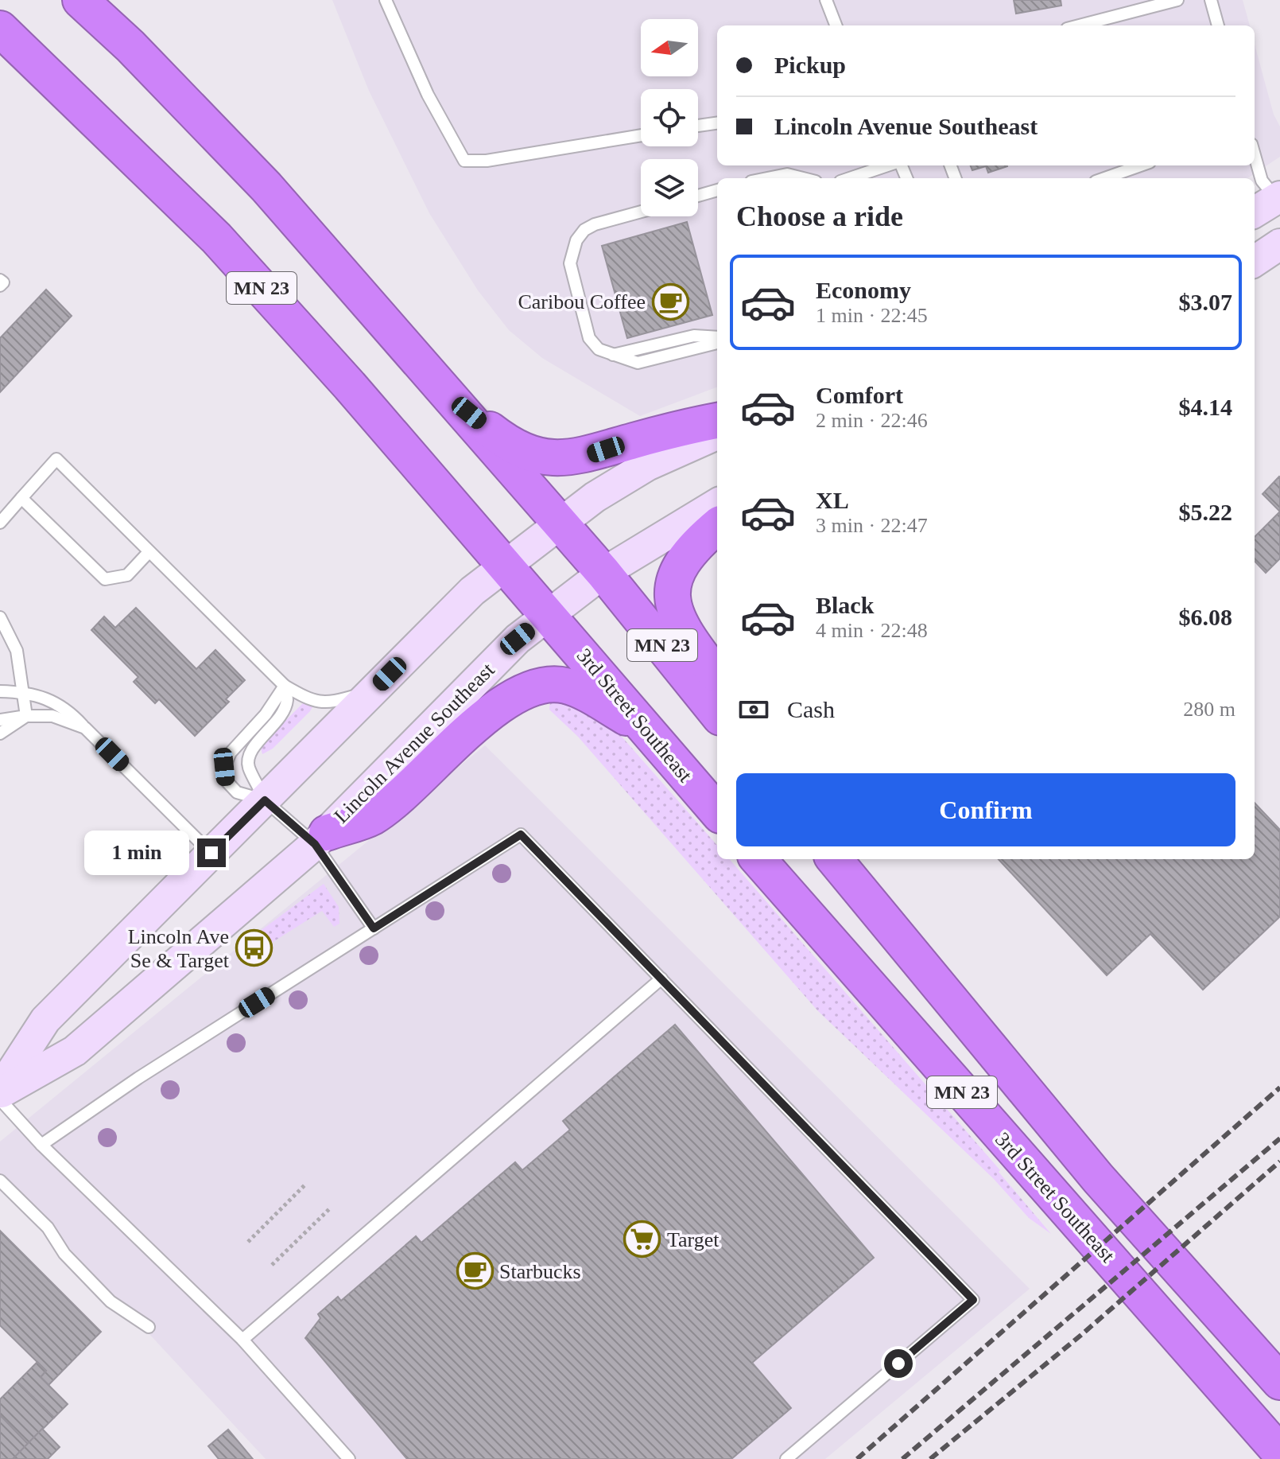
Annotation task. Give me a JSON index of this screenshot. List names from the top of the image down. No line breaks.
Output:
{"streets":{"highway":["MN 23","3rd Street Southeast"],"street":["Lincoln Avenue Southeast"]},"crossings":[["MN 23","3rd Street Southeast"],["MN 23","Lincoln Avenue Southeast"],["3rd Street Southeast","Lincoln Avenue Southeast"]],"places":{"cafe":["Caribou Coffee","Starbucks"],"bus stop":["Lincoln Ave Se & Target"],"supermarket":["Target"]},"north":"left","page":{"banner":["Pickup","Lincoln Avenue Southeast"],"heading":"Choose a ride","list":[{"name":"Economy","note":"1 min · 22:45","value":"$3.07"},{"name":"Comfort","note":"2 min · 22:46","value":"$4.14"},{"name":"XL","note":"3 min · 22:47","value":"$5.22"},{"name":"Black","note":"4 min · 22:48","value":"$6.08"}],"pay":["Cash","280 m"],"buttons":"Confirm","bubble":"1 min"}}
